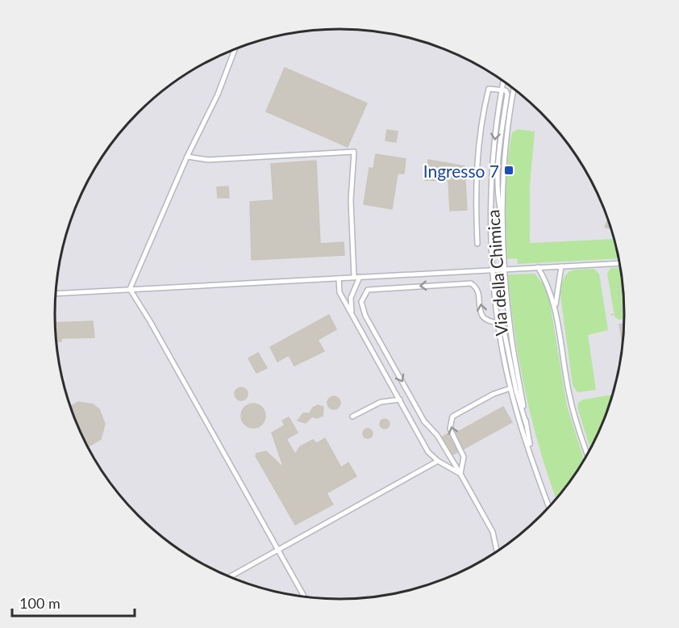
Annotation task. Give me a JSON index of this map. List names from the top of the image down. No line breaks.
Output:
{"streets":{"lane":["Via della Chimica"]},"places":{"transit":["Ingresso 7"]},"scale_bar":"100 m"}
